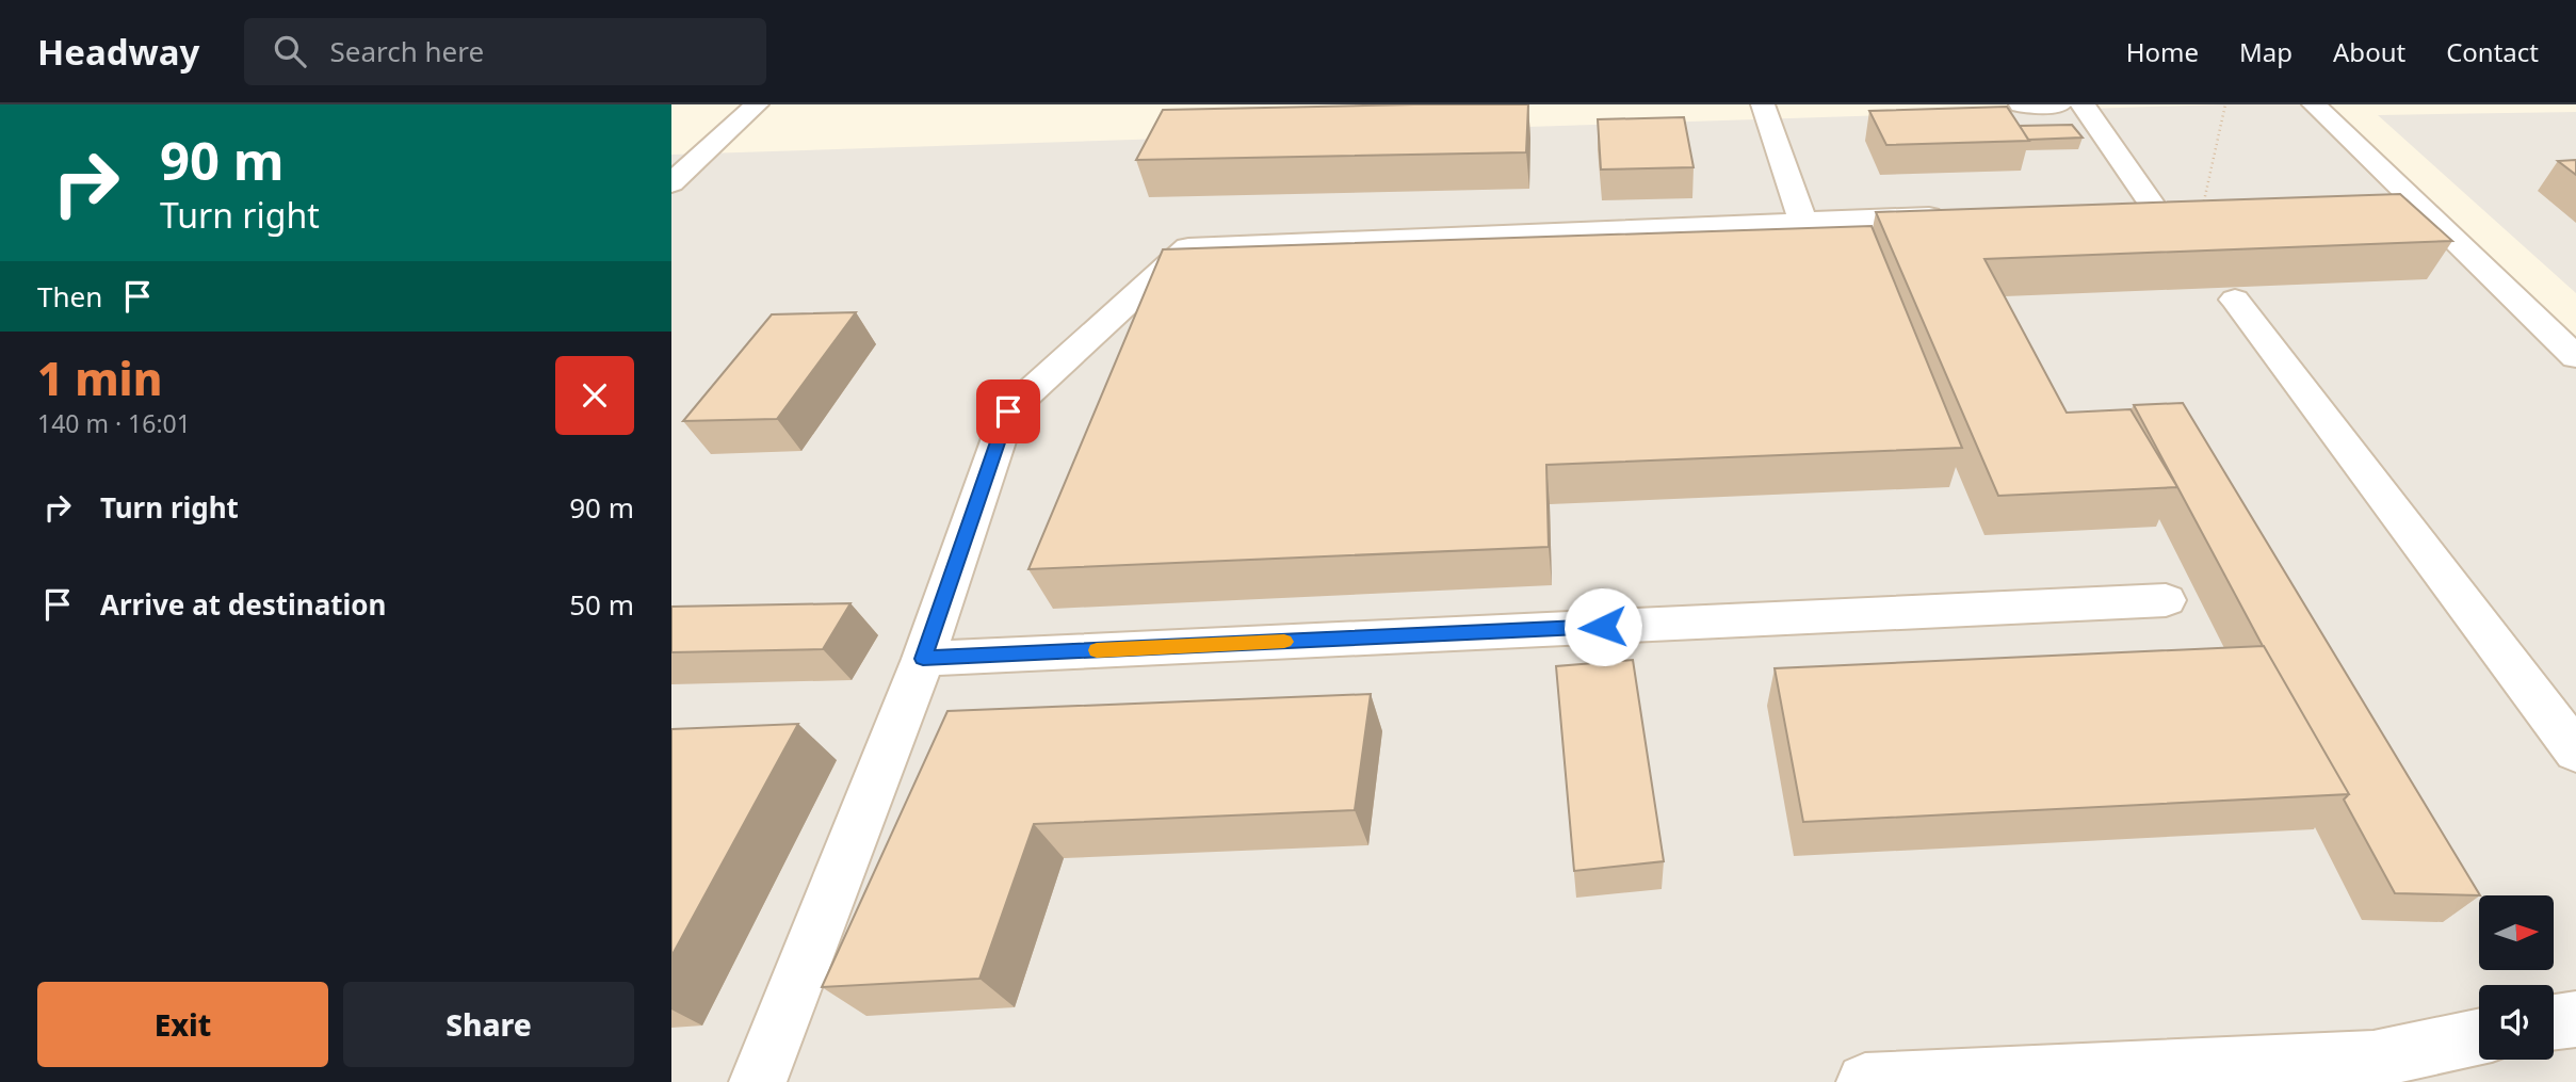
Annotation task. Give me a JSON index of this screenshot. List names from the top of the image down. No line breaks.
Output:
{"north":"right","page":{"header":"Headway","search":"Search here","nav":["Home","Map","About","Contact"],"turn":["90 m","Turn right"],"then":"Then","heading":["1 min","140 m · 16:01"],"list":[{"name":"Turn right","value":"90 m"},{"name":"Arrive at destination","value":"50 m"}],"buttons":["Exit","Share"]}}
